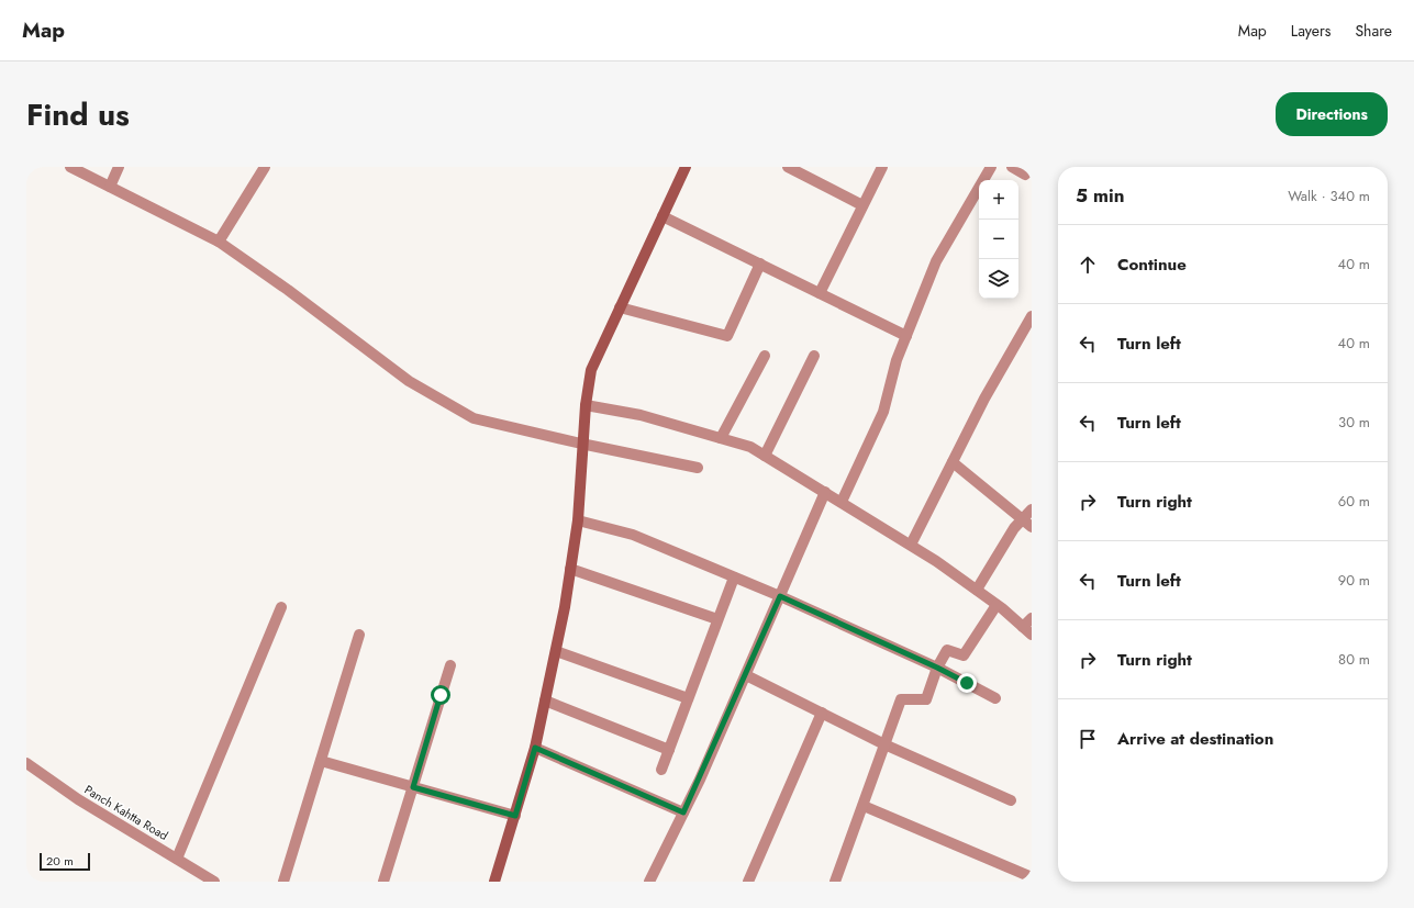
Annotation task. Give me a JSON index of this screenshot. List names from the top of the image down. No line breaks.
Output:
{"streets":{"street":["Panch Kahtta Road"]},"scale_bar":"20 m","page":{"header":"Map","nav":["Map","Layers","Share"],"title":"Find us","buttons":"Directions","heading":["5 min","Walk · 340 m"],"map_buttons":["+","−"],"list":[["Continue","40 m"],["Turn left","40 m"],["Turn left","30 m"],["Turn right","60 m"],["Turn left","90 m"],["Turn right","80 m"],"Arrive at destination"],"scale":"20 m"}}
